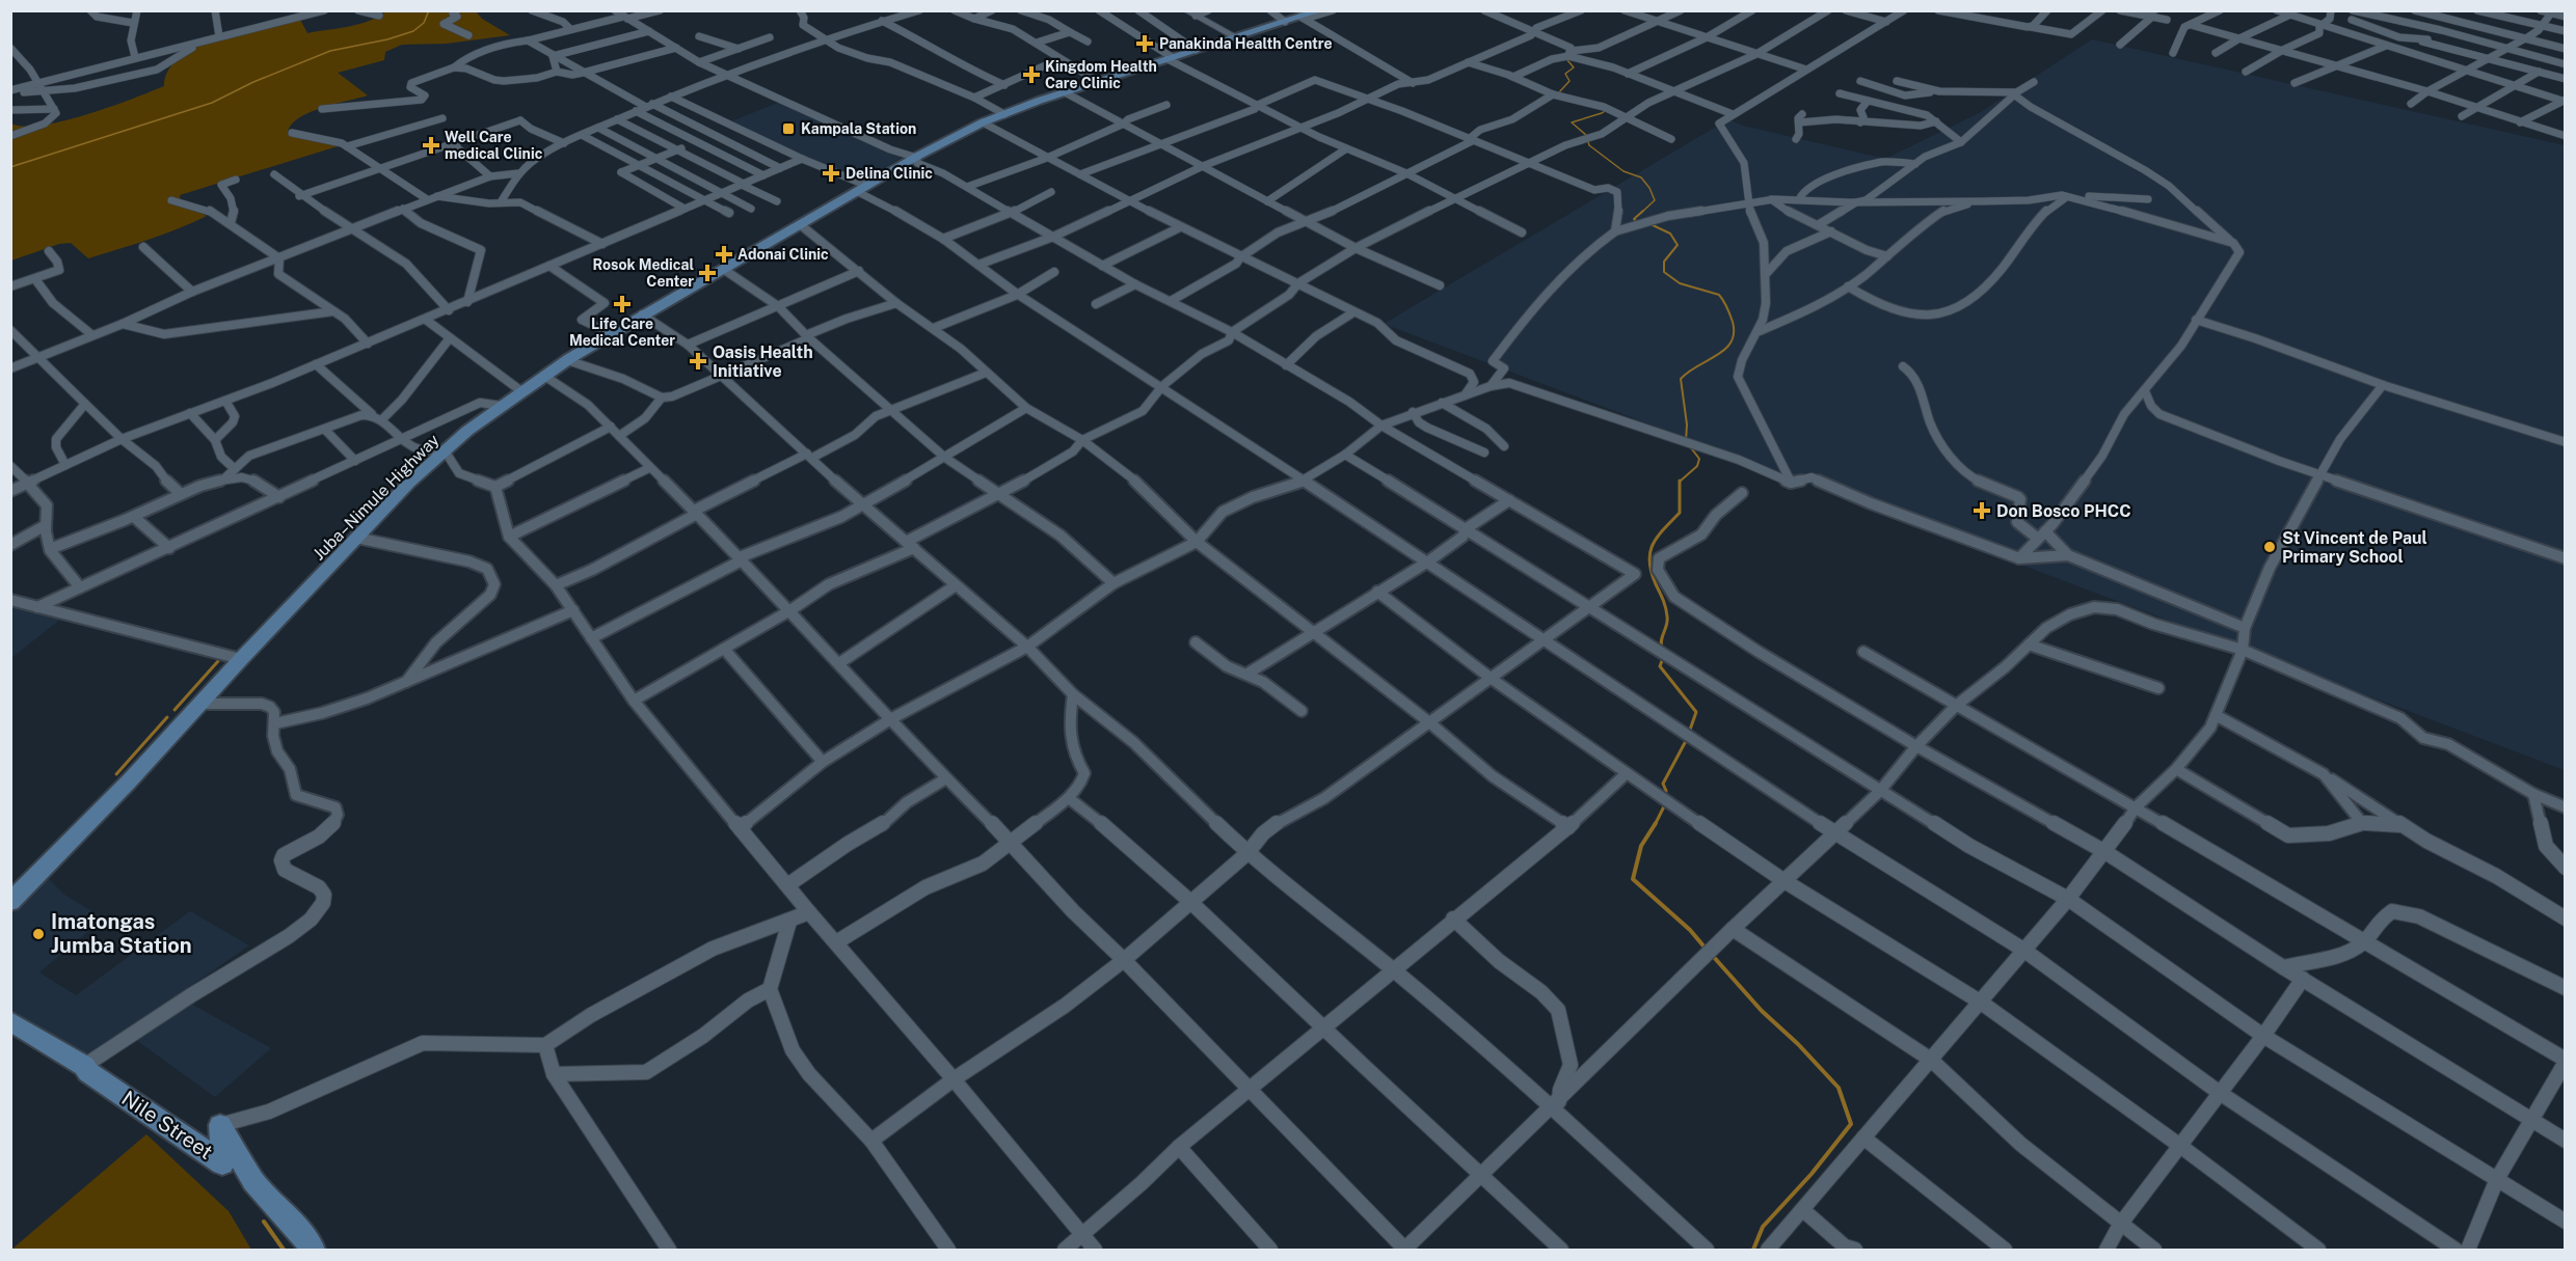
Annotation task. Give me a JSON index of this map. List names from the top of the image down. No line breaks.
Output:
{"streets":{"main road":["Juba–Nimule Highway","Nile Street"]},"places":{"health":["Panakinda Health Centre","Kingdom Health Care Clinic","Well Care medical Clinic","Delina Clinic","Adonai Clinic","Rosok Medical Center","Life Care Medical Center","Oasis Health Initiative","Don Bosco PHCC"],"transit":["Kampala Station"],"other":["St Vincent de Paul Primary School","Imatongas Jumba Station"]}}
